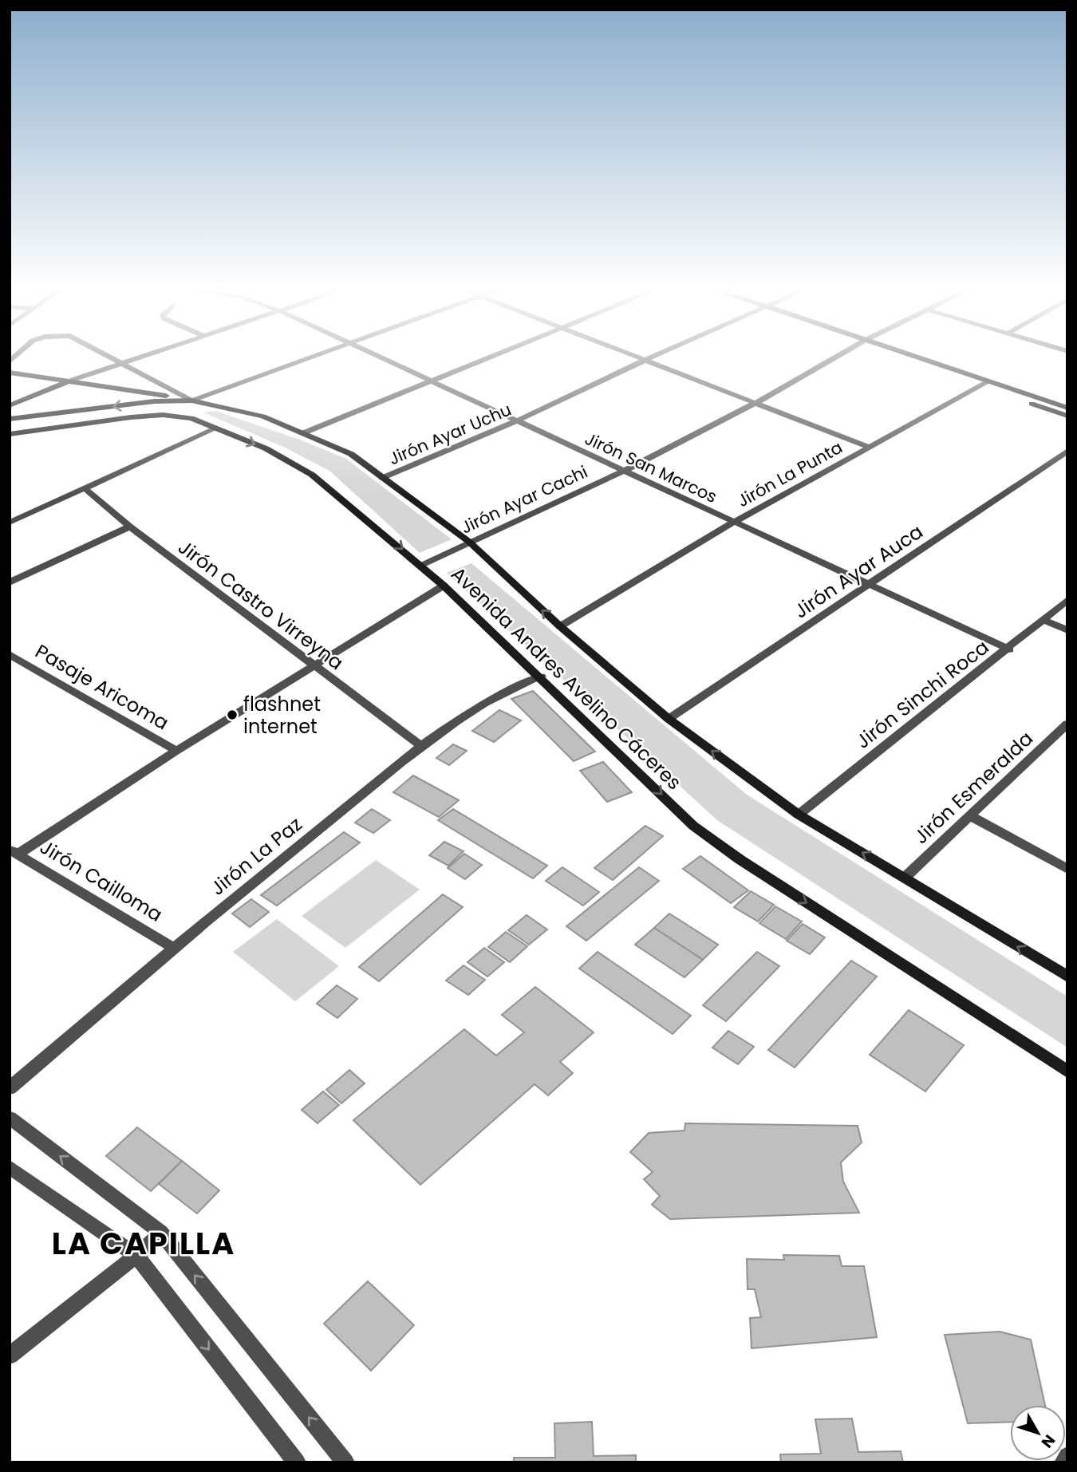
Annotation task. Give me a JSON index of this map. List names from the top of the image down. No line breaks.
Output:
{"streets":{"main road":["Avenida Andres Avelino Cáceres"],"street":["Jirón Ayar Uchu","Jirón San Marcos","Jirón La Punta","Jirón Ayar Cachi","Jirón Ayar Auca","Jirón Castro Virreyna","Pasaje Aricoma","Jirón Sinchi Roca","Jirón Esmeralda","Jirón La Paz","Jirón Cailloma"]},"crossings":[["Jirón Ayar Uchu","Jirón San Marcos"],["Jirón Ayar Uchu","Avenida Andres Avelino Cáceres"],["Jirón San Marcos","Jirón La Punta"],["Jirón San Marcos","Jirón Ayar Cachi"],["Jirón San Marcos","Jirón Ayar Auca"],["Jirón San Marcos","Jirón Sinchi Roca"],["Jirón La Punta","Avenida Andres Avelino Cáceres"],["Jirón Ayar Cachi","Avenida Andres Avelino Cáceres"],["Jirón Ayar Auca","Avenida Andres Avelino Cáceres"],["Jirón Castro Virreyna","Jirón La Paz"],["Avenida Andres Avelino Cáceres","Jirón Sinchi Roca"],["Avenida Andres Avelino Cáceres","Jirón Esmeralda"],["Avenida Andres Avelino Cáceres","Jirón La Paz"],["Jirón La Paz","Jirón Cailloma"]],"districts":["LA CAPILLA"],"places":["flashnet internet"],"north":"bottom right"}
